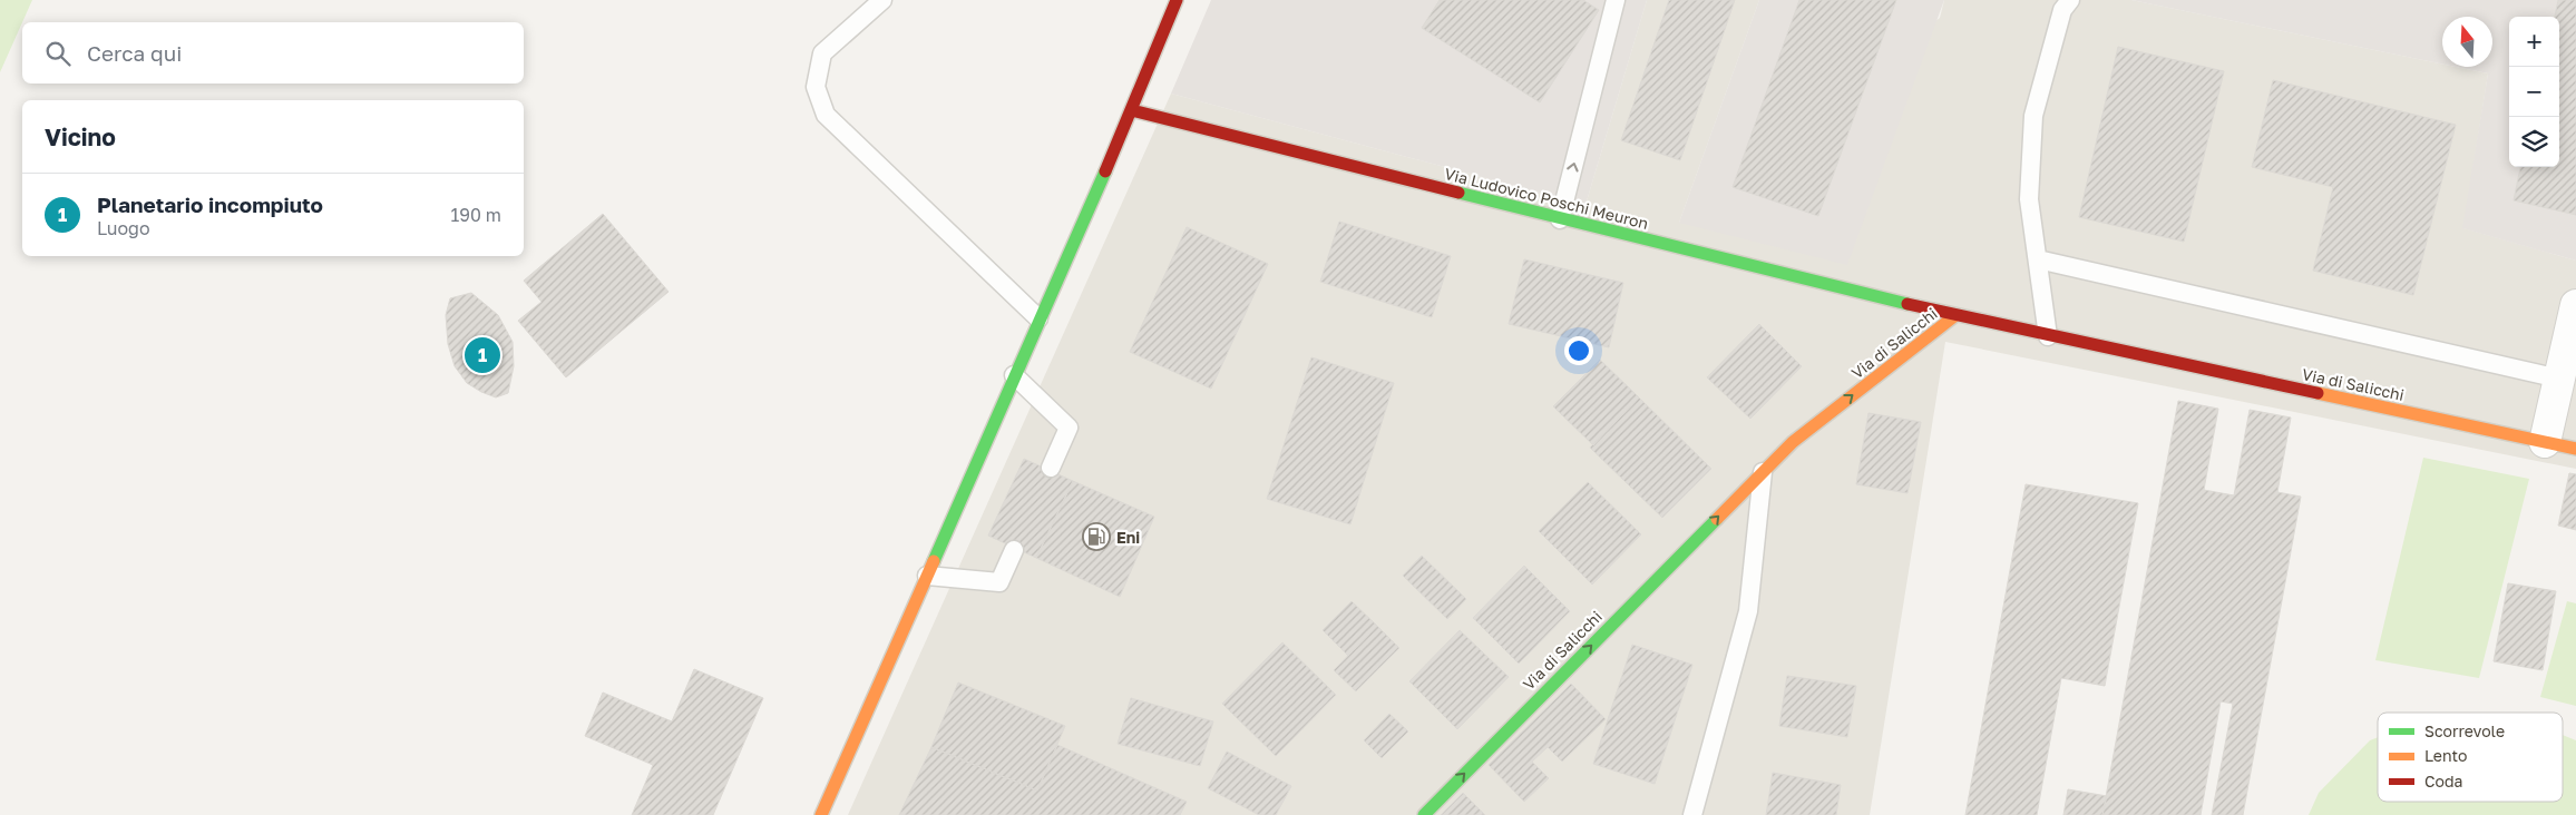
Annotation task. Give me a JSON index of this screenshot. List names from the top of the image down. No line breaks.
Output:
{"streets":{"street":["Via Ludovico Poschi Meuron","Via di Salicchi"]},"crossings":[["Via Ludovico Poschi Meuron","Via di Salicchi"]],"one_way":["Via di Salicchi"],"places":{"fuel station":["Eni"]},"legend":["Scorrevole","Lento","Coda"],"north":"top","page":{"map_buttons":["+","−"],"search":"Cerca qui","heading":"Vicino","list":[{"mark":"1","name":"Planetario incompiuto","note":"Luogo","value":"190 m"}],"pins":"1"}}
